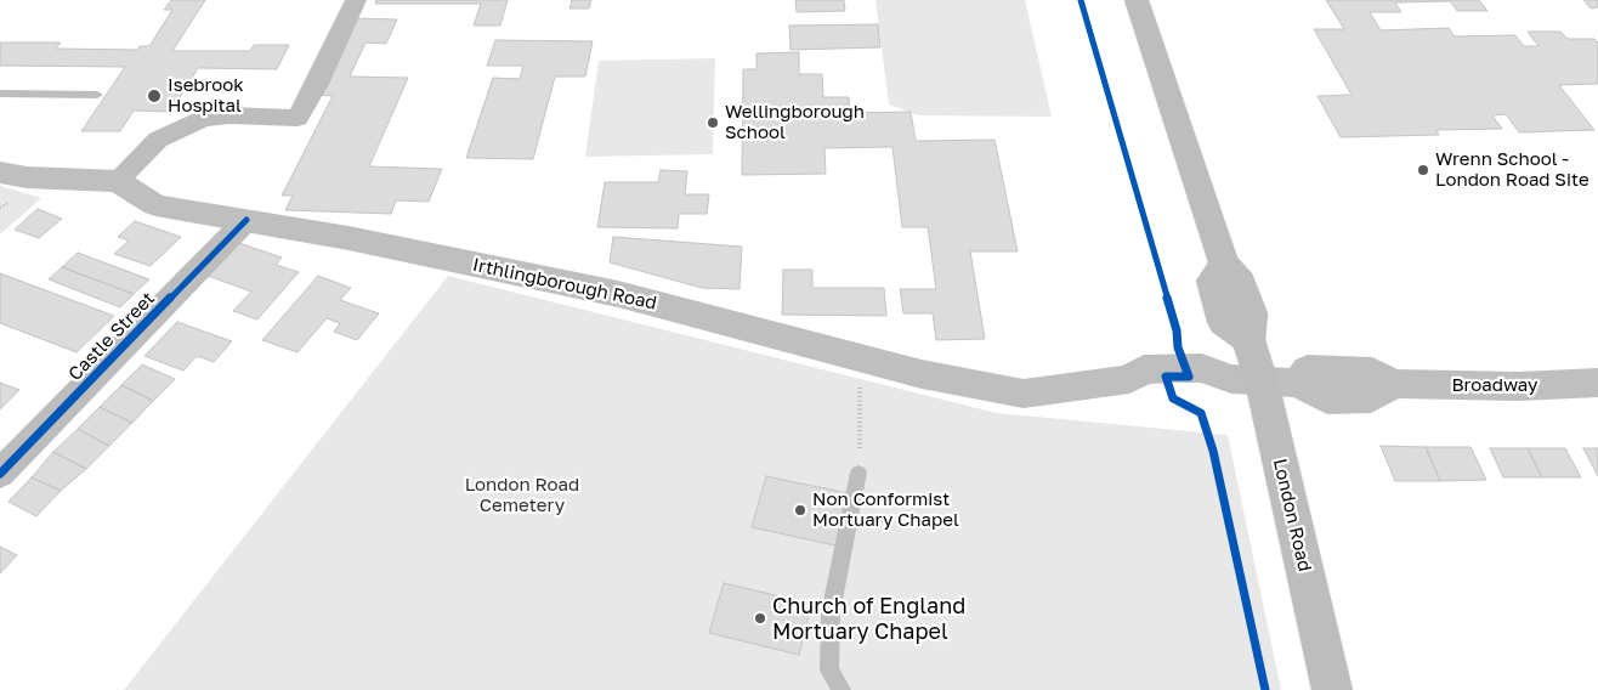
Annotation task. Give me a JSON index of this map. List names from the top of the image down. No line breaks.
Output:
{"streets":{"main road":["Irthlingborough Road","Broadway","London Road"],"street":["Castle Street"]},"crossings":[["Irthlingborough Road","Castle Street"],["Irthlingborough Road","Broadway"],["Irthlingborough Road","London Road"],["Broadway","London Road"]],"parks":["London Road Cemetery"],"places":["Isebrook Hospital","Wellingborough School","Wrenn School - London Road Site","Non Conformist Mortuary Chapel","Church of England Mortuary Chapel"]}
